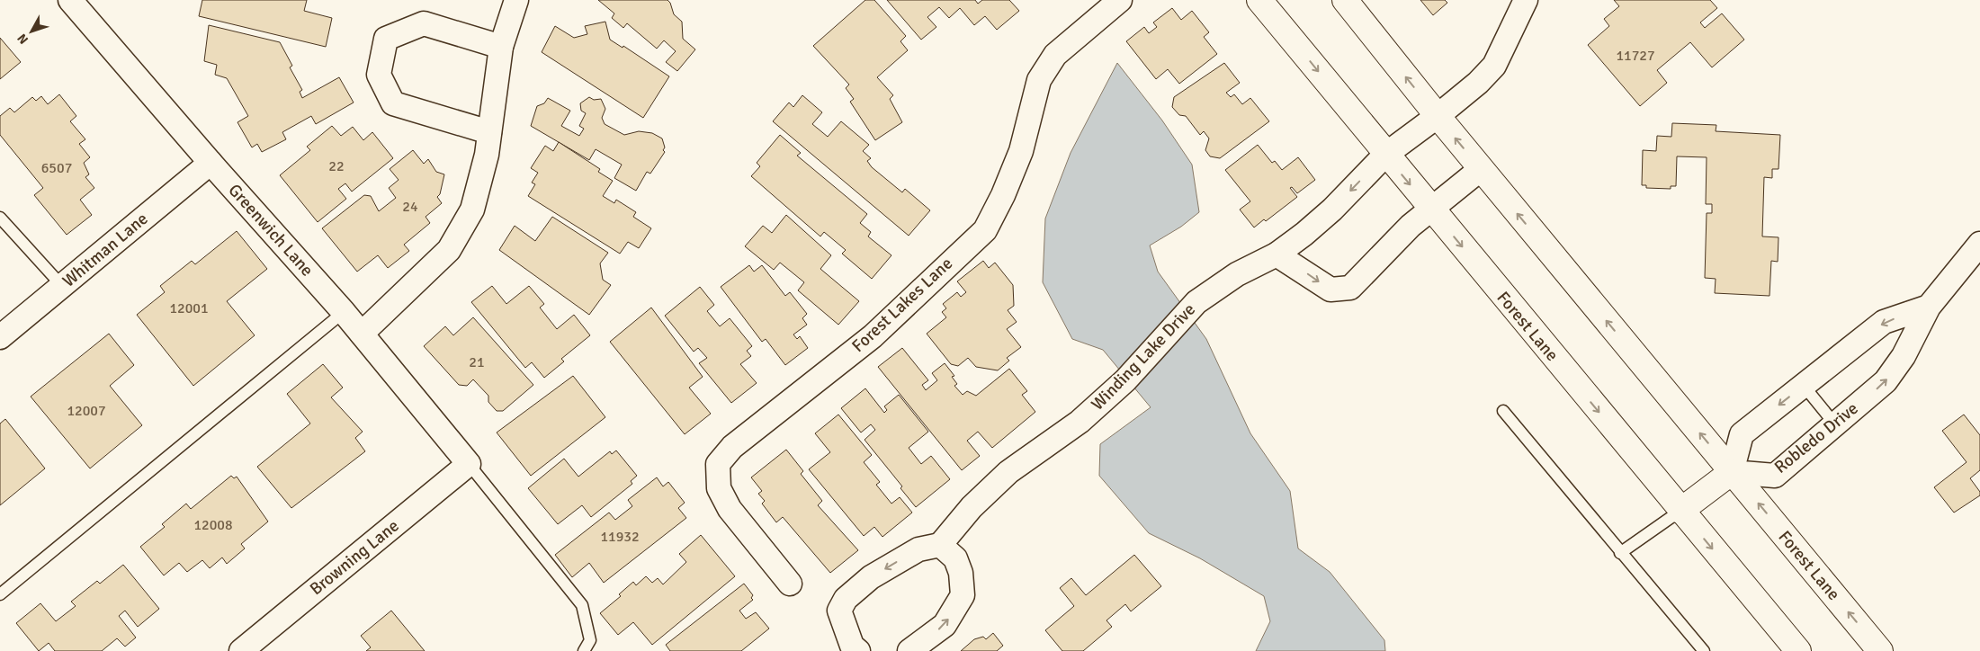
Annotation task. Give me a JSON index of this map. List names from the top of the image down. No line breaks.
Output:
{"streets":{"main road":["Forest Lane"],"street":["Greenwich Lane","Whitman Lane","Forest Lakes Lane","Winding Lake Drive","Robledo Drive","Browning Lane"]},"crossings":[["Greenwich Lane","Whitman Lane"],["Greenwich Lane","Browning Lane"],["Forest Lane","Winding Lake Drive"],["Forest Lane","Robledo Drive"]],"house_numbers":["11727","22","6507","24","12001","21","12007","12008","11932"],"north":"bottom left"}
